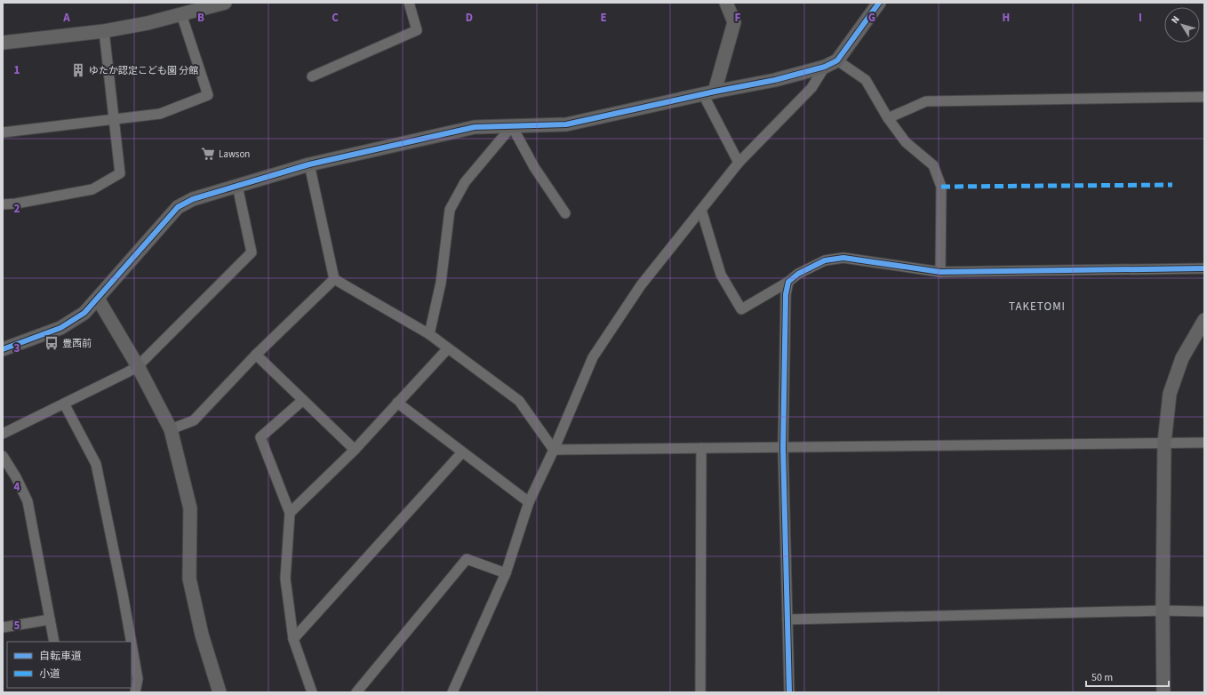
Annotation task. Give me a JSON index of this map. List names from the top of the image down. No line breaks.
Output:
{"districts":["TAKETOMI"],"places":{"building":["ゆたか認定こども園 分館"],"supermarket":["Lawson"],"bus stop":["豊西前"]},"legend":["自転車道","小道"],"scale_bar":"50 m","north":"top left","grid":{"columns":["A","B","C","D","E","F","G","H","I"],"rows":["1","2","3","4","5"]}}
